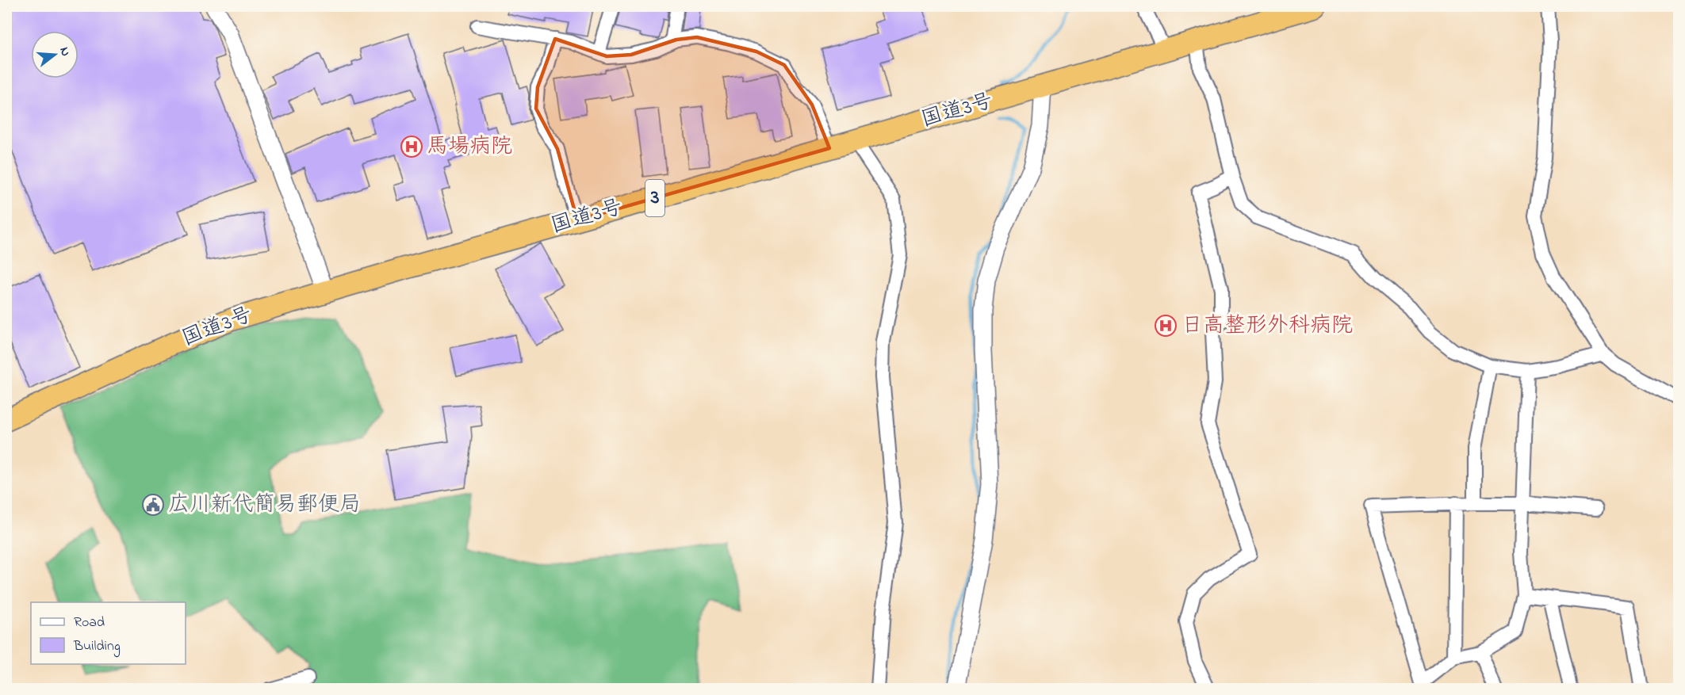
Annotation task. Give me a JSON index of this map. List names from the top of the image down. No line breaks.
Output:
{"streets":{"highway":["国道3号","3"]},"places":{"hospital":["馬場病院","日高整形外科病院"],"public building":["広川新代簡易郵便局"]},"legend":["Road","Building"],"north":"right"}
